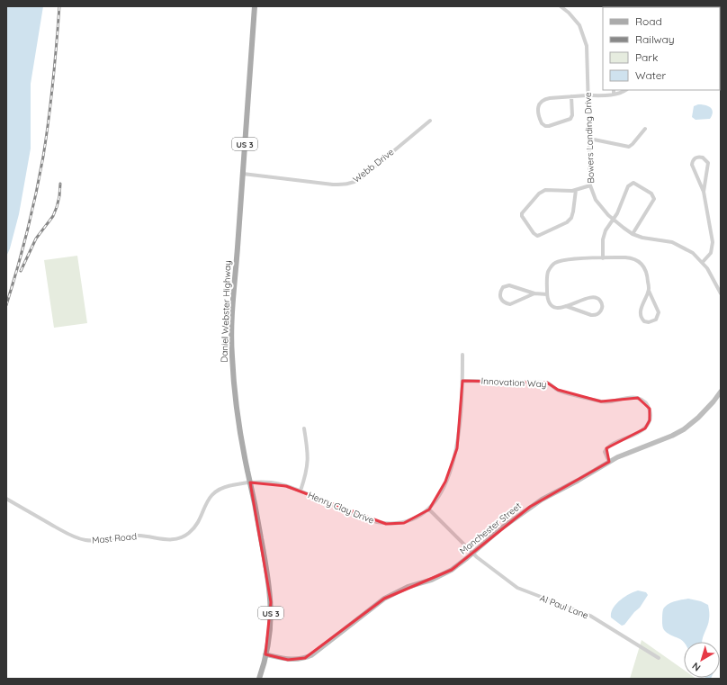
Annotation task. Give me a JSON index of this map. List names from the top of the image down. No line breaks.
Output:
{"streets":{"main road":["US 3","Daniel Webster Highway"],"street":["Bowers Landing Drive","Webb Drive","Innovation Way","Henry Clay Drive","Manchester Street","Mast Road","Al Paul Lane"]},"crossings":[["Webb Drive","Daniel Webster Highway"],["Daniel Webster Highway","Henry Clay Drive"],["Daniel Webster Highway","Manchester Street"],["Daniel Webster Highway","Mast Road"],["Innovation Way","Henry Clay Drive"],["Innovation Way","Manchester Street"],["Henry Clay Drive","Mast Road"],["Manchester Street","Al Paul Lane"]],"legend":["Road","Railway","Park","Water"],"north":"bottom left"}
